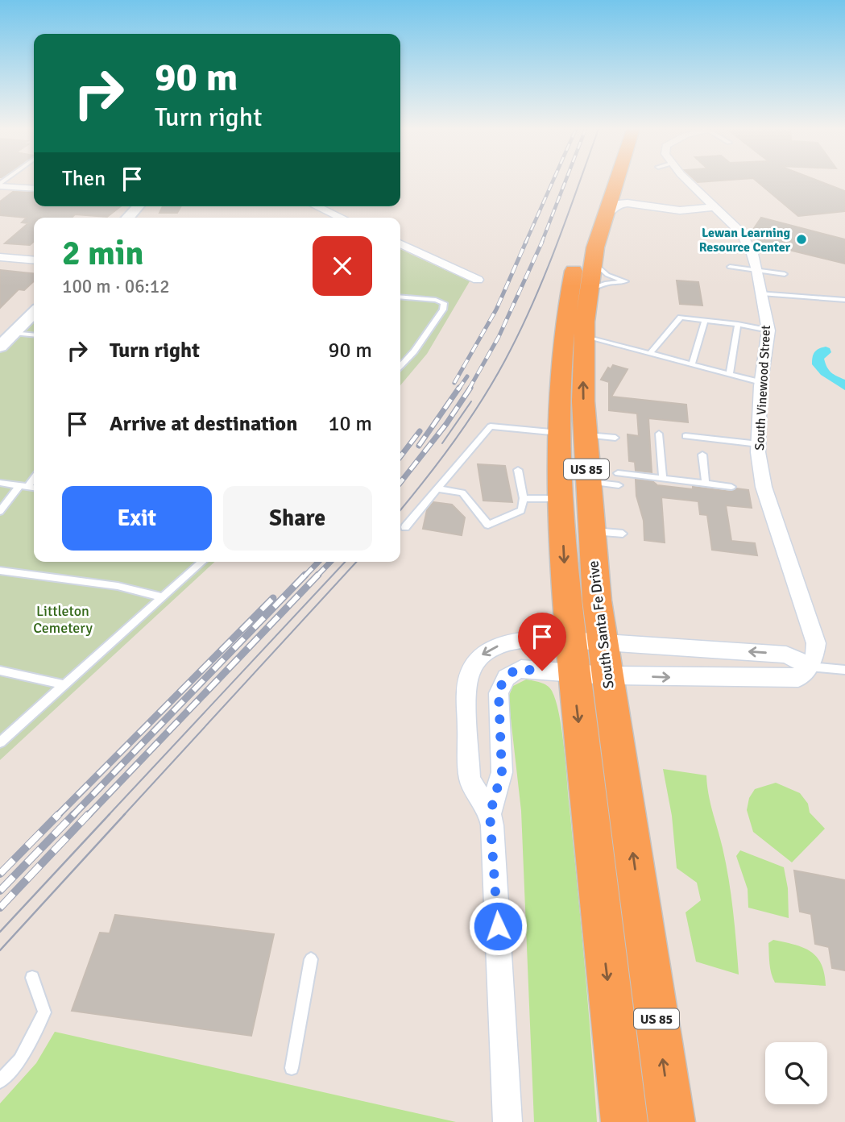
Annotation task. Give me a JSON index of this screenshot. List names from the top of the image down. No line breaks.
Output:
{"streets":{"highway":["US 85","South Santa Fe Drive"],"street":["South Vinewood Street"]},"parks":["Littleton Cemetery"],"places":["Lewan Learning Resource Center"],"page":{"turn":["90 m","Turn right"],"then":"Then","heading":["2 min","100 m · 06:12"],"list":[{"name":"Turn right","value":"90 m"},{"name":"Arrive at destination","value":"10 m"}],"buttons":["Exit","Share"]}}
